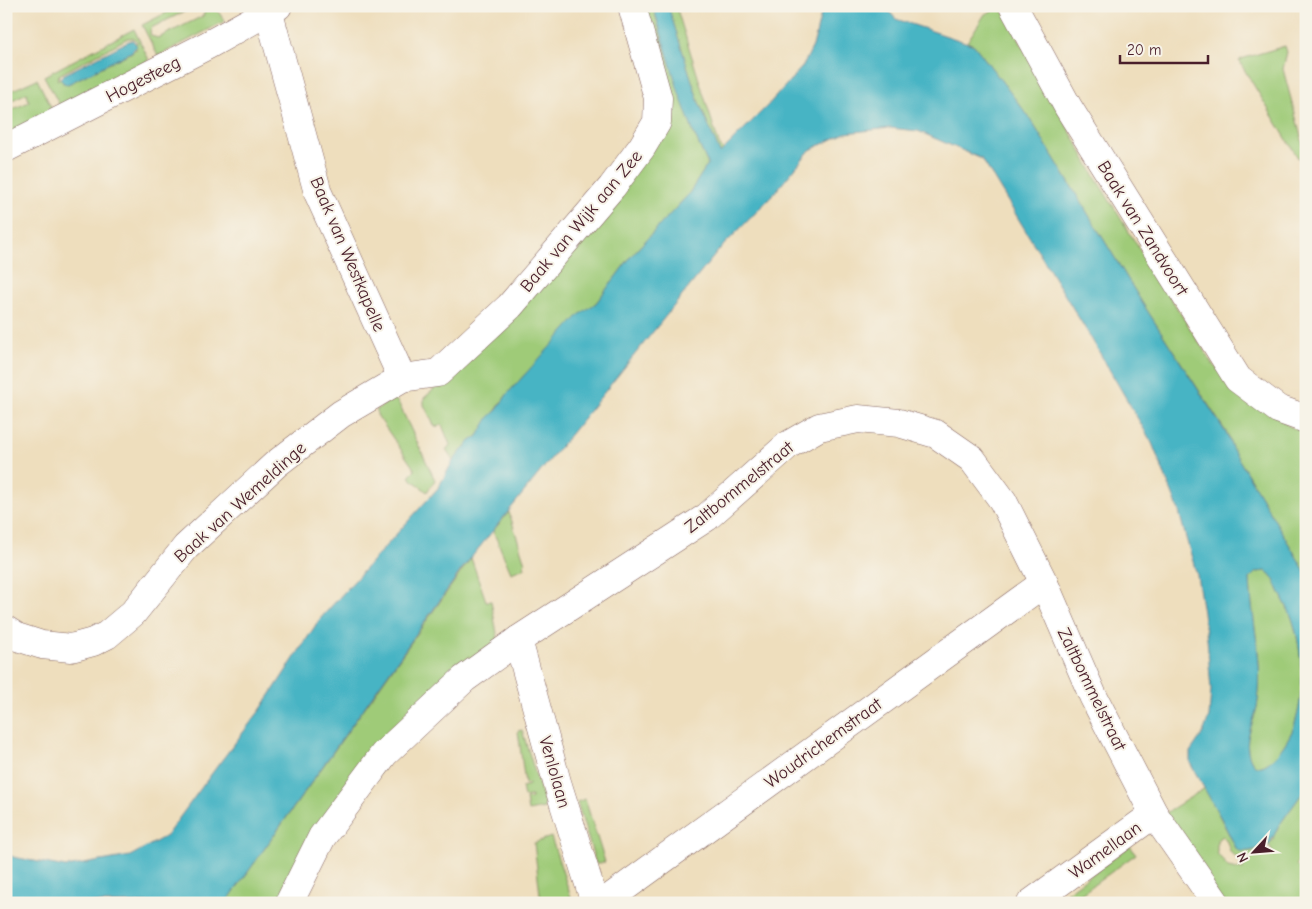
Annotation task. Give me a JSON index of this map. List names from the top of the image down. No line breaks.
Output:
{"streets":{"street":["Hogesteeg","Baak van Wijk aan Zee","Baak van Zandvoort","Baak van Westkapelle","Zaltbommelstraat","Baak van Wemeldinge","Woudrichemstraat","Venlolaan","Wamellaan"]},"crossings":[["Hogesteeg","Baak van Westkapelle"],["Baak van Wijk aan Zee","Baak van Westkapelle"],["Baak van Wijk aan Zee","Baak van Wemeldinge"],["Baak van Westkapelle","Baak van Wemeldinge"],["Zaltbommelstraat","Woudrichemstraat"],["Zaltbommelstraat","Venlolaan"],["Zaltbommelstraat","Wamellaan"]],"scale_bar":"20 m","north":"bottom left"}
